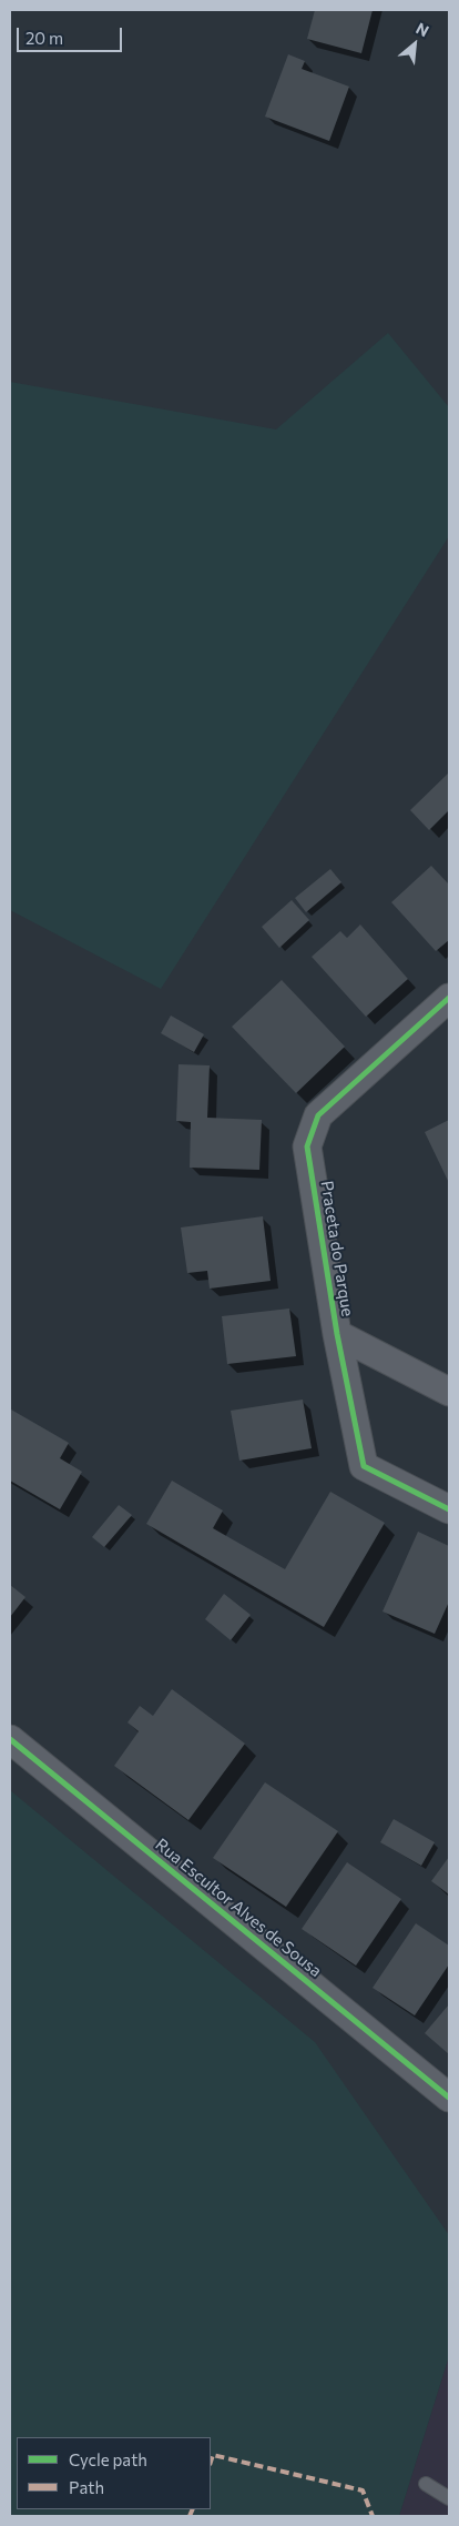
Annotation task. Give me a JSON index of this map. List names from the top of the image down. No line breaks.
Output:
{"streets":{"street":["Praceta do Parque","Rua Escultor Alves de Sousa"]},"legend":["Cycle path","Path"],"scale_bar":"20 m","north":"top right"}
